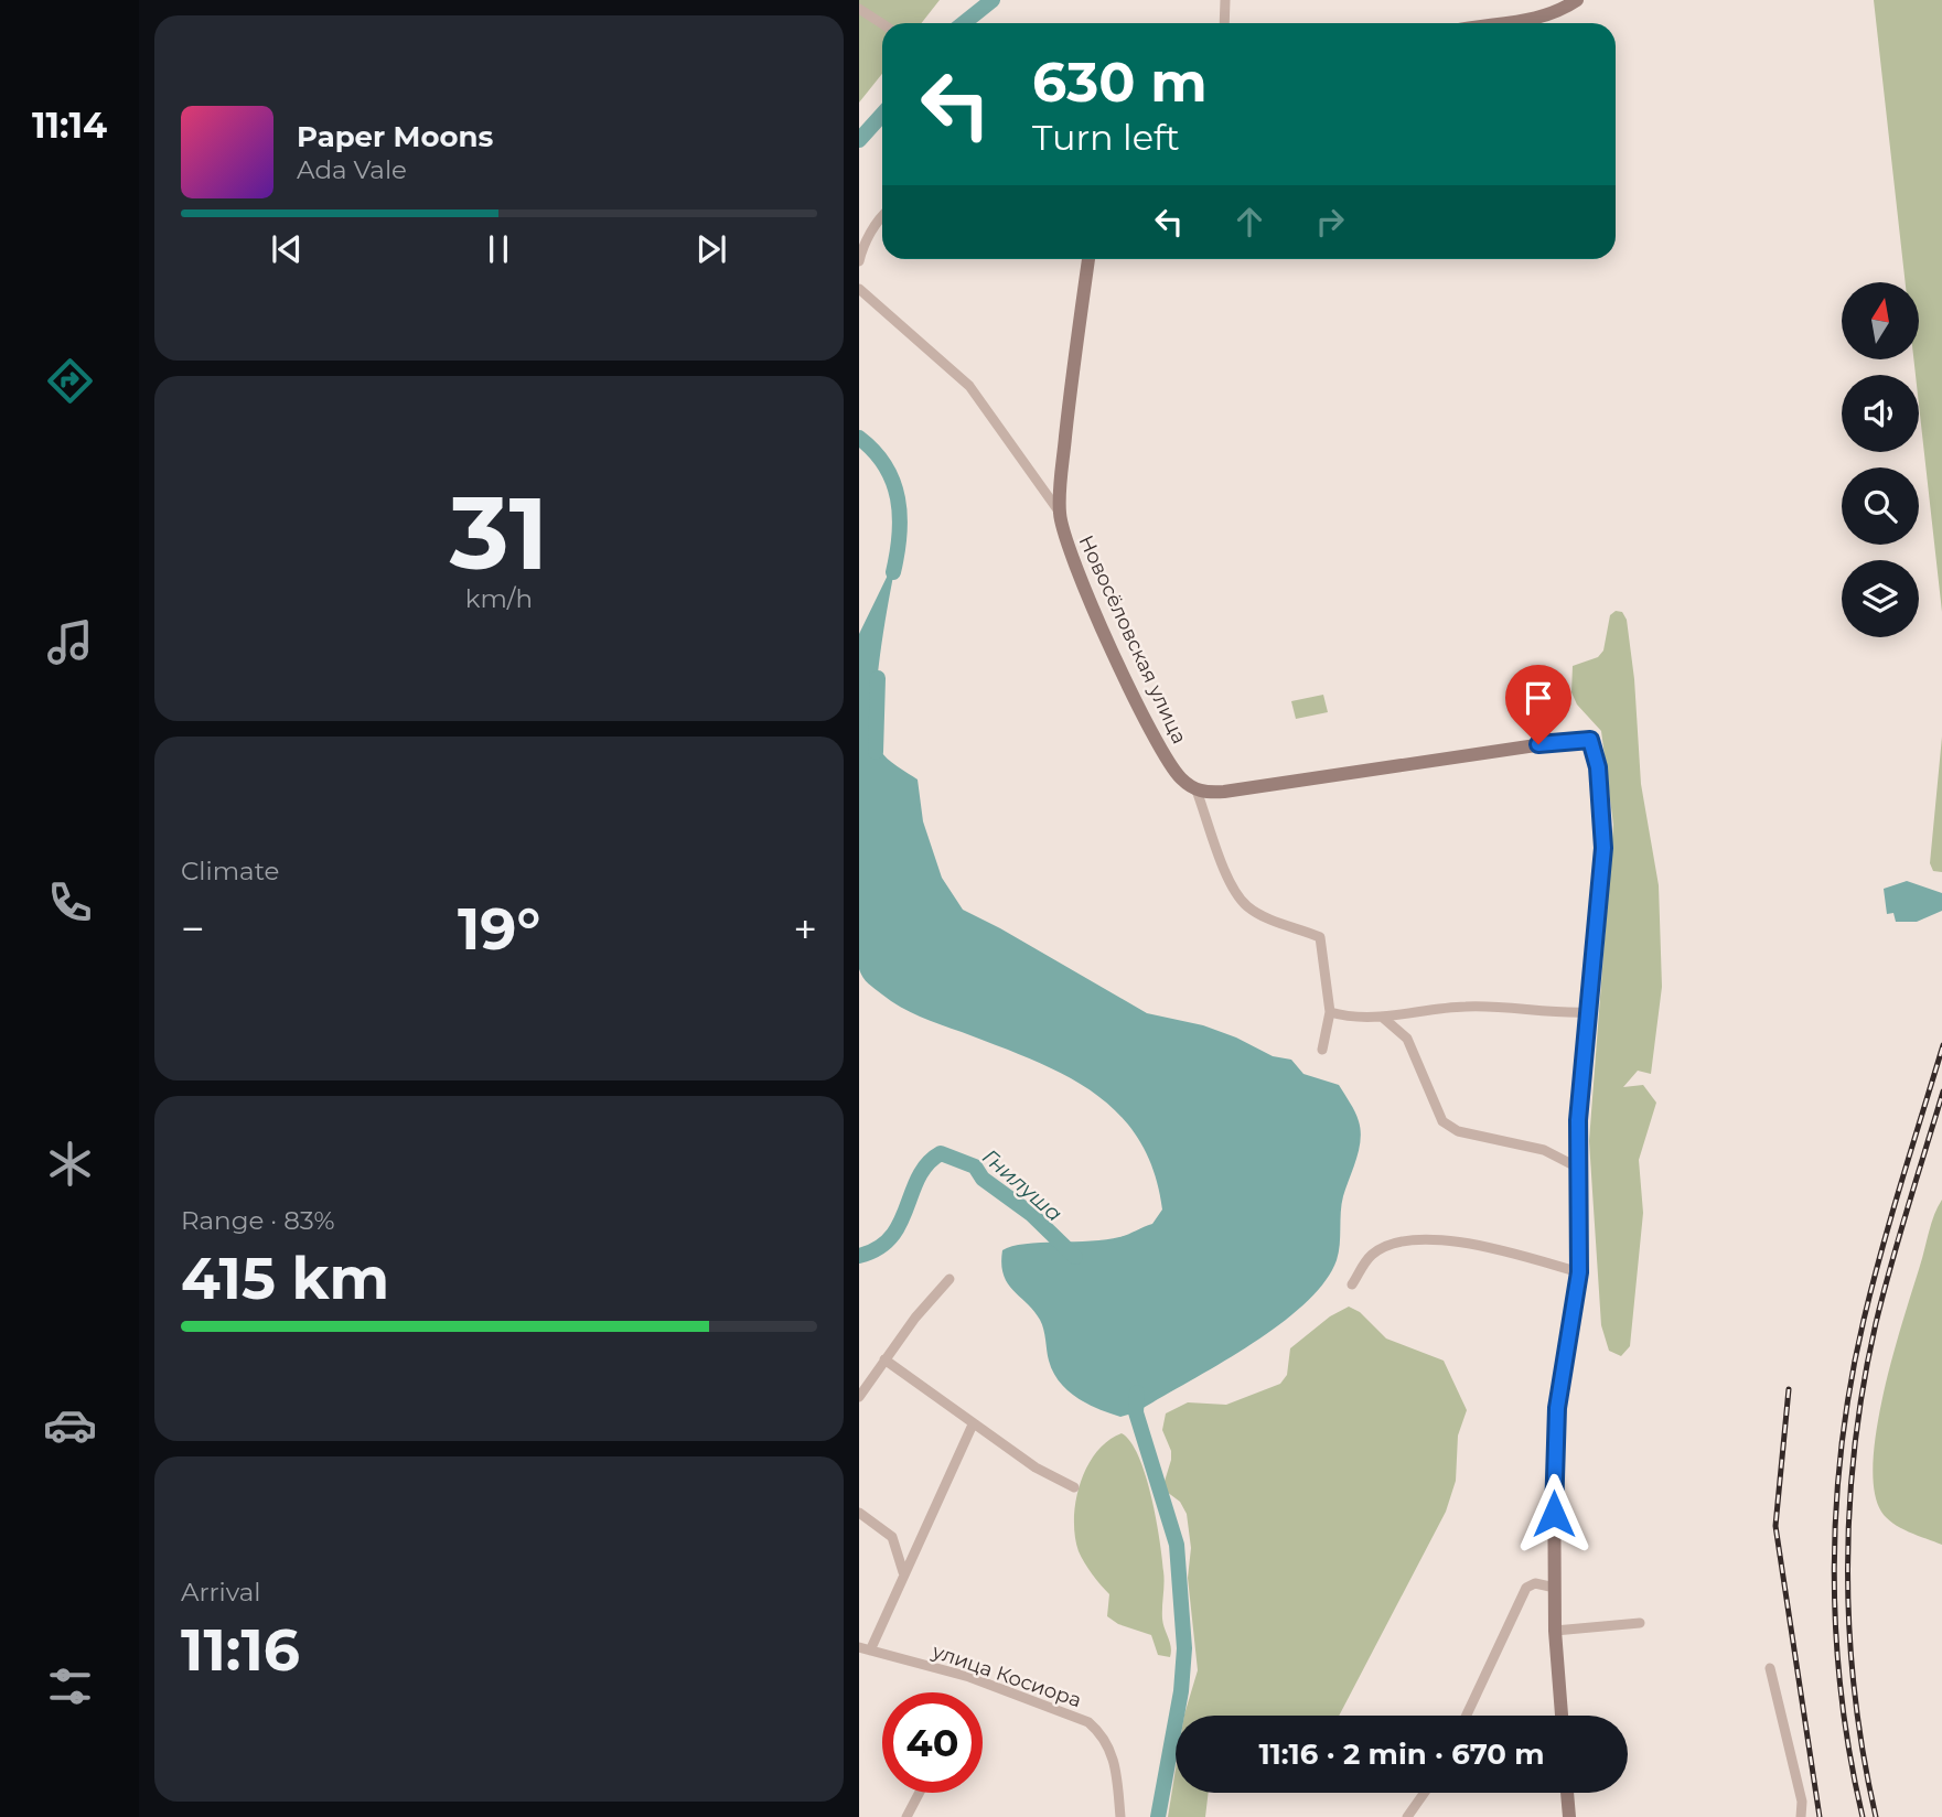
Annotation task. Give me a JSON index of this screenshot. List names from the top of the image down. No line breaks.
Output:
{"streets":{"street":["Новосёловская улица","улица Косиора"]},"water":["Гнилуша"],"north":"top","page":{"tabs":"11:14","turn":["630 m","Turn left"],"song":["Paper Moons","Ada Vale"],"tile":[["31","km/h"],"Climate",["Range · 83%","415 km"],["Arrival","11:16"]],"heat":["−","19°","+"],"limit":"40","trip":"11:16 · 2 min · 670 m"}}
